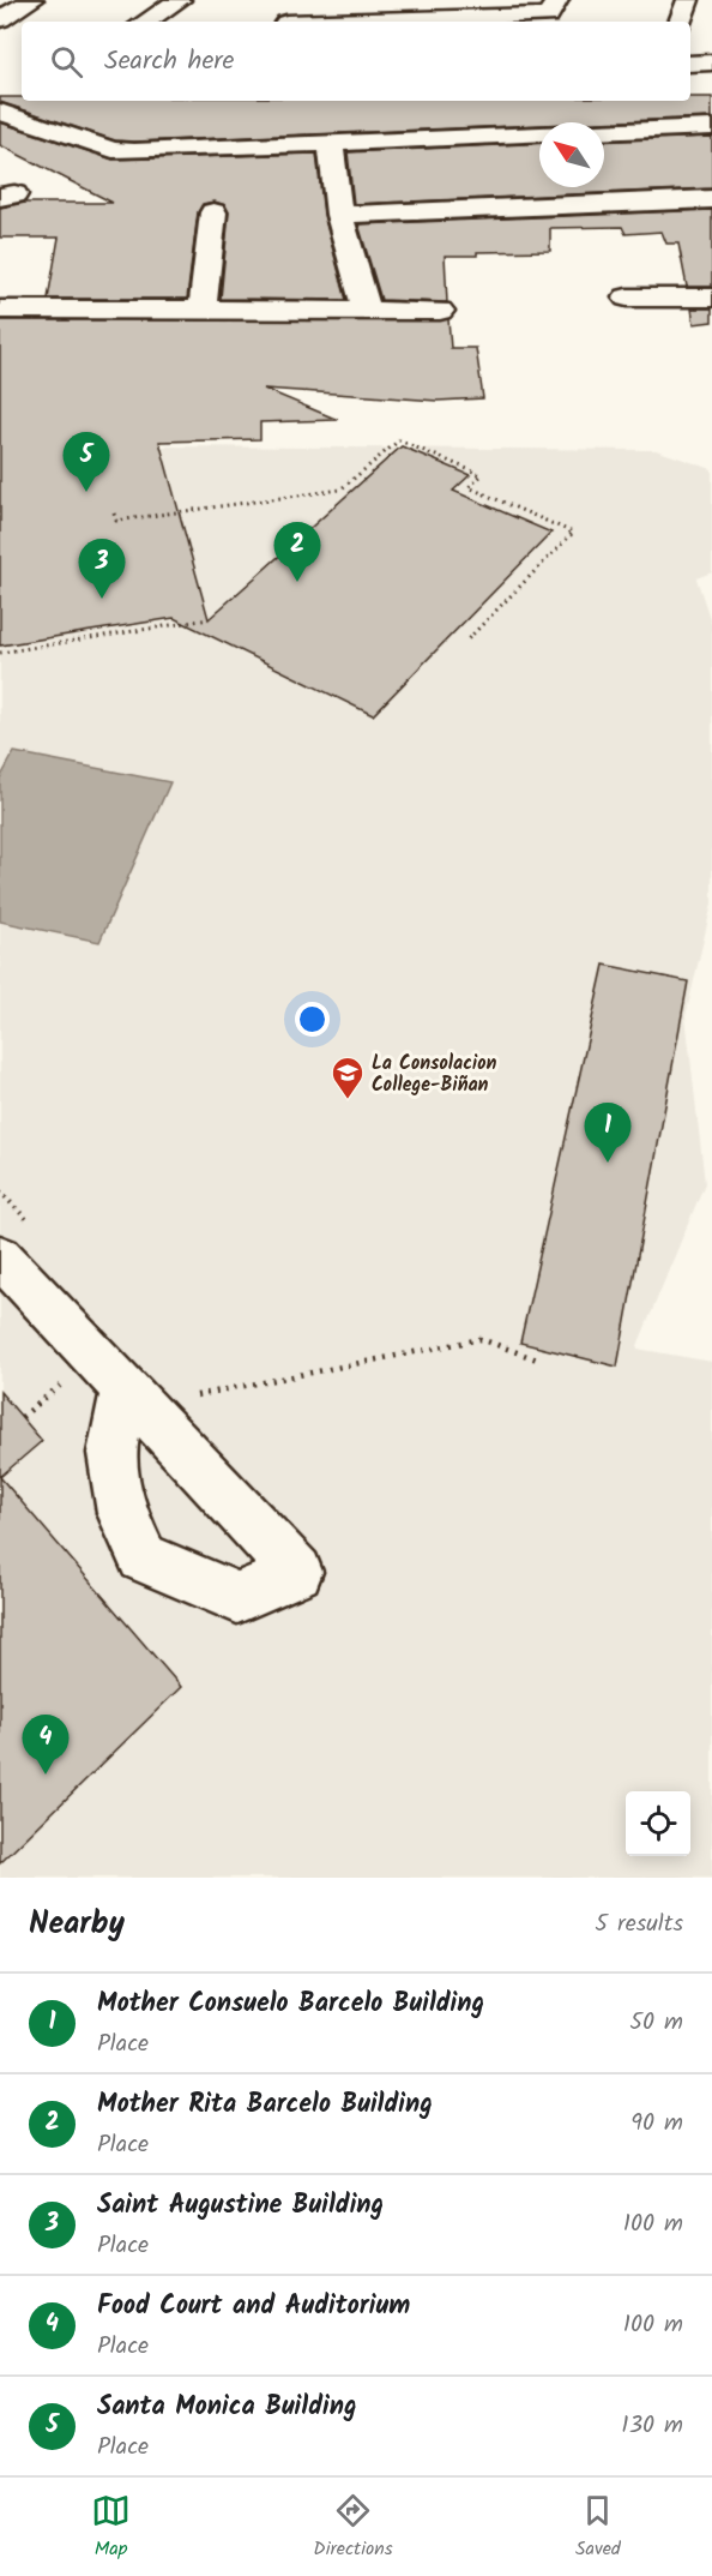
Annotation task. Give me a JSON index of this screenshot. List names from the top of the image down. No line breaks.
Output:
{"places":{"school or university":["La Consolacion College-Biñan"]},"north":"top left","page":{"search":"Search here","pins":["5","2","3","1","4"],"heading":["Nearby","5 results"],"list":[{"mark":"1","name":"Mother Consuelo Barcelo Building","note":"Place","value":"50 m"},{"mark":"2","name":"Mother Rita Barcelo Building","note":"Place","value":"90 m"},{"mark":"3","name":"Saint Augustine Building","note":"Place","value":"100 m"},{"mark":"4","name":"Food Court and Auditorium","note":"Place","value":"100 m"},{"mark":"5","name":"Santa Monica Building","note":"Place","value":"130 m"}],"nav":["Map","Directions","Saved"]}}
